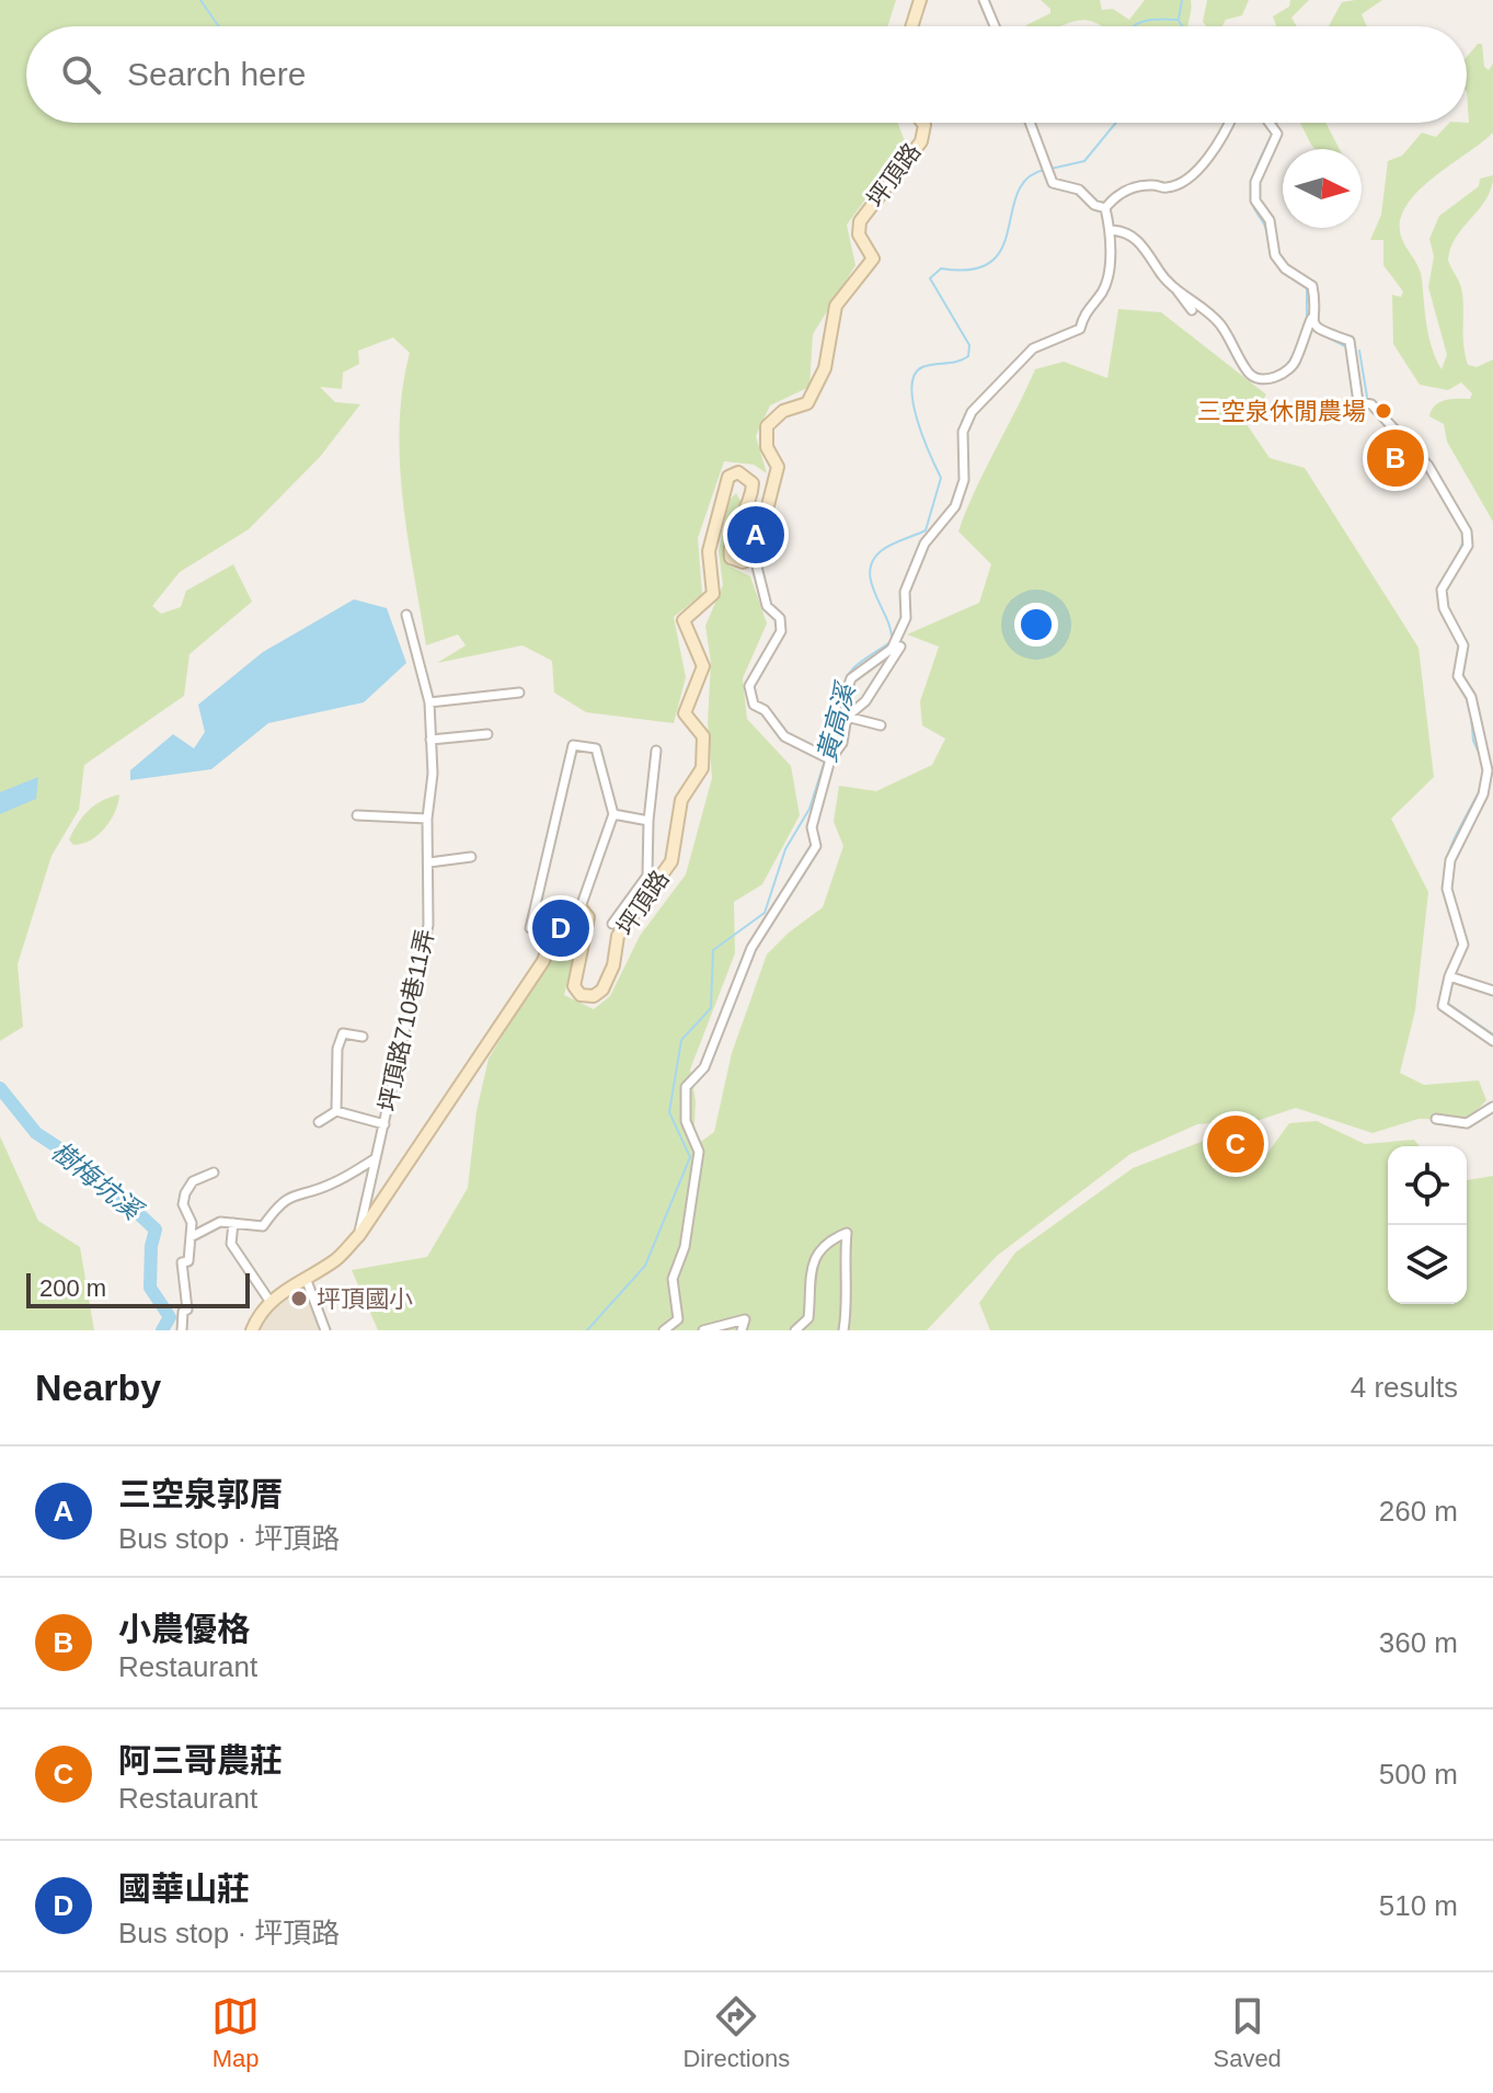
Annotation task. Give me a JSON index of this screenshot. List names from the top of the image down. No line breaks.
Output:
{"streets":{"street":["坪頂路","坪頂路710巷11弄"]},"crossings":[["坪頂路","坪頂路710巷11弄"]],"water":["黃高溪","樹梅坑溪"],"places":["三空泉休閒農場","坪頂國小"],"scale_bar":"200 m","north":"right","page":{"search":"Search here","pins":["B","A","D","C"],"scale":"200 m","heading":["Nearby","4 results"],"list":[{"mark":"A","name":"三空泉郭厝","note":"Bus stop · 坪頂路","value":"260 m"},{"mark":"B","name":"小農優格","note":"Restaurant","value":"360 m"},{"mark":"C","name":"阿三哥農莊","note":"Restaurant","value":"500 m"},{"mark":"D","name":"國華山莊","note":"Bus stop · 坪頂路","value":"510 m"}],"nav":["Map","Directions","Saved"]}}
